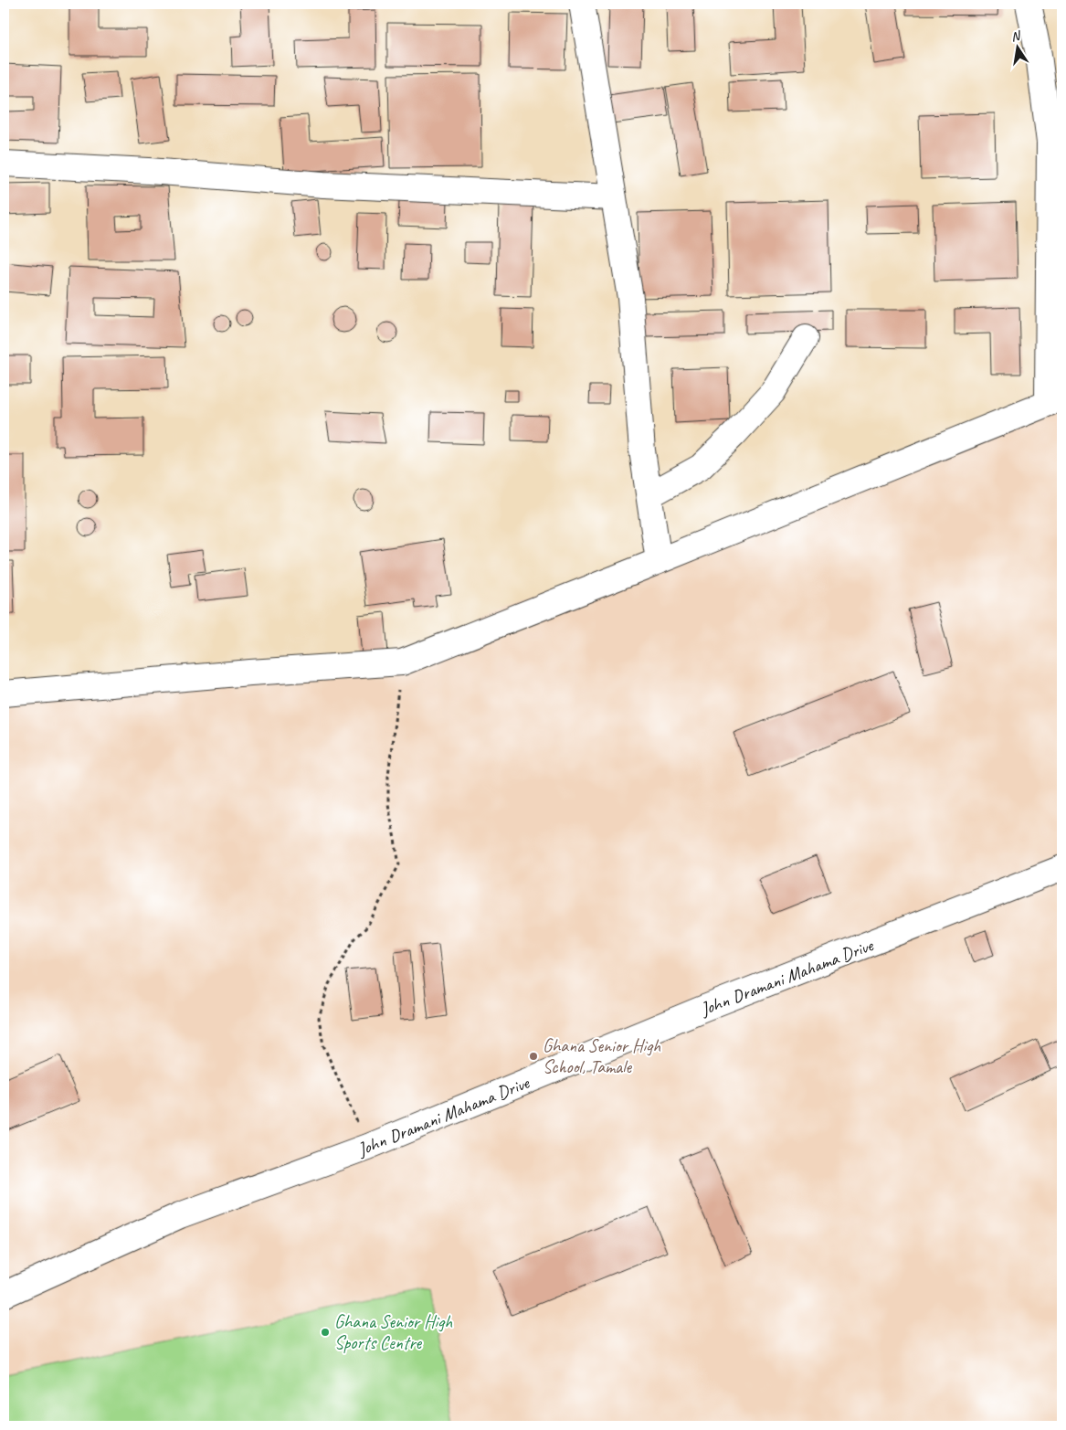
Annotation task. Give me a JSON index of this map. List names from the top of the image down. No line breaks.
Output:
{"streets":{"street":["John Dramani Mahama Drive"]},"places":["Ghana Senior High School, Tamale","Ghana Senior High Sports Centre"],"north":"top"}
